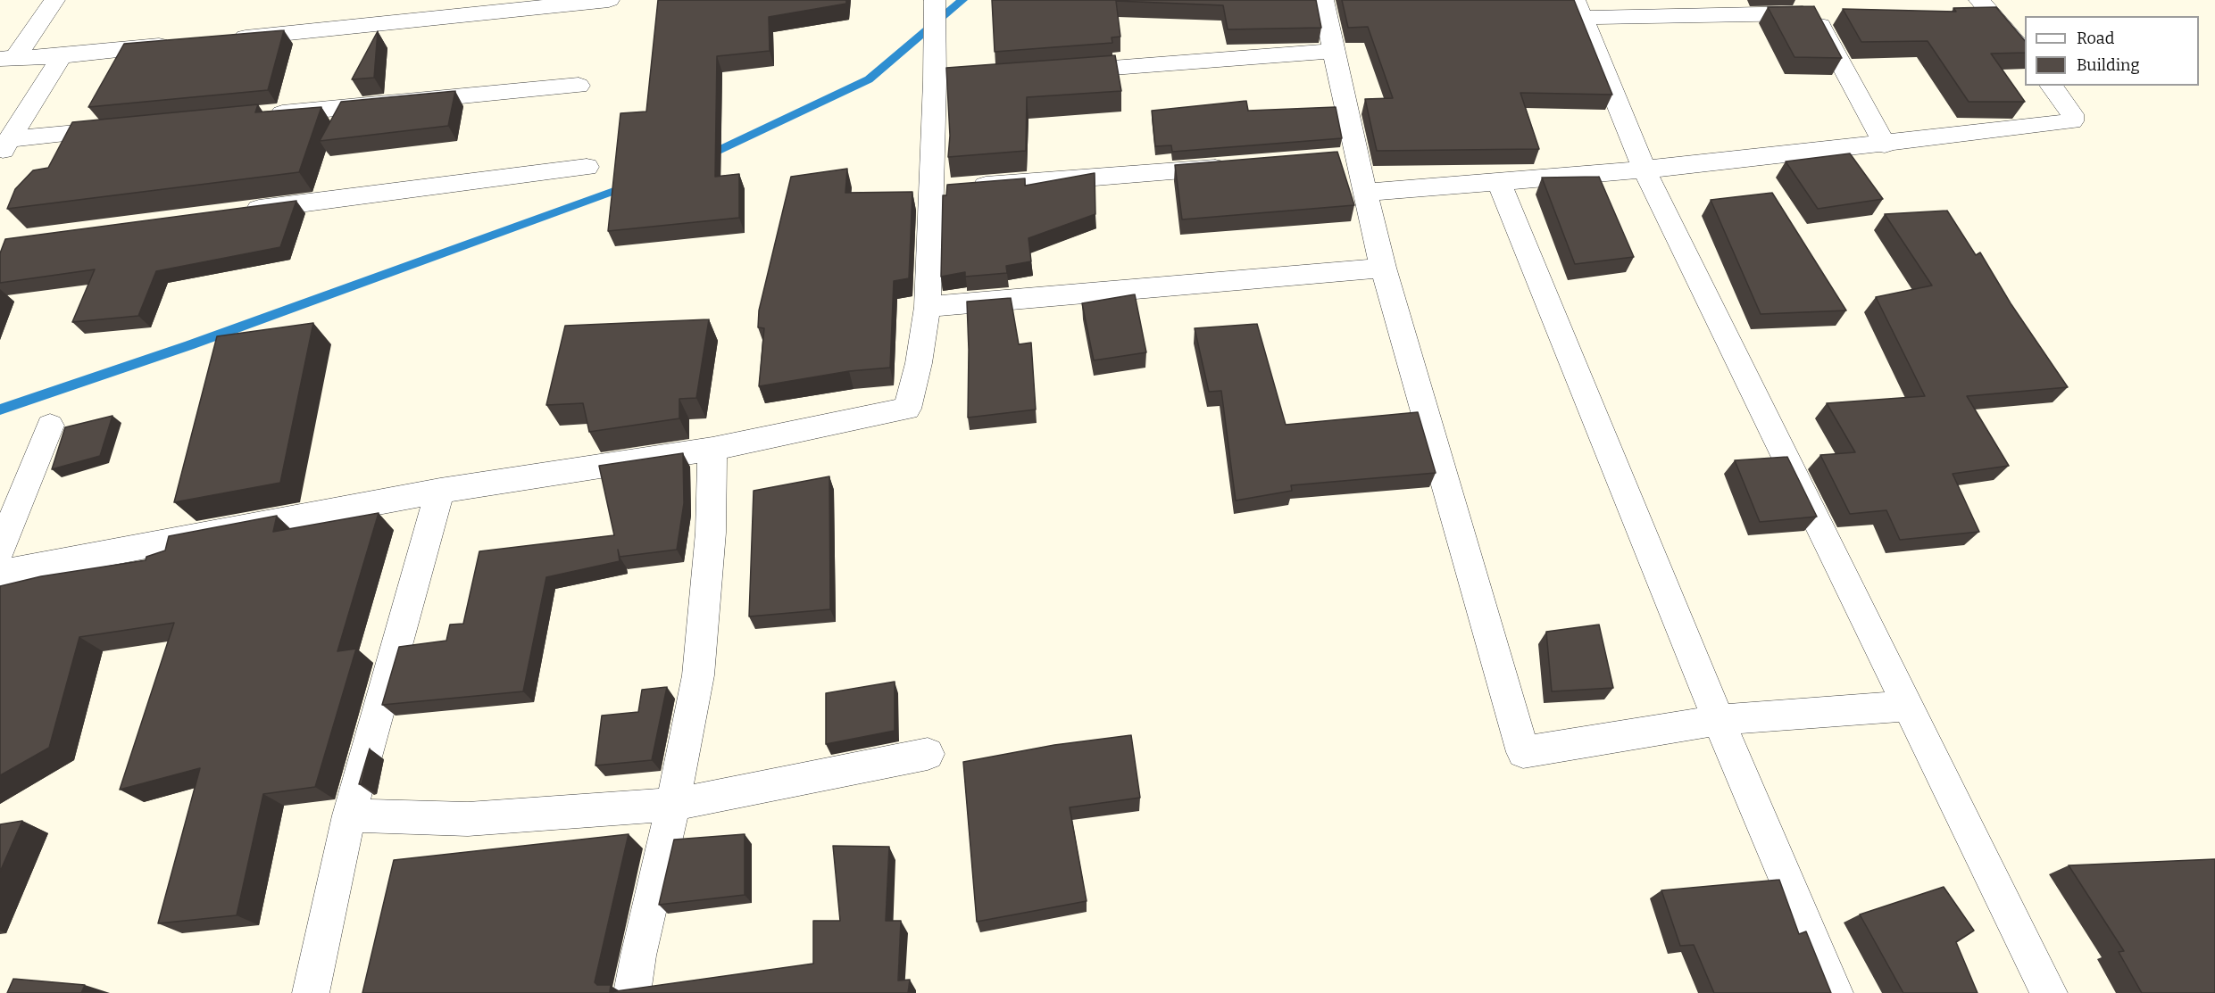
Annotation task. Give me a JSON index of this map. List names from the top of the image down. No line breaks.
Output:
{"legend":["Road","Building"]}
